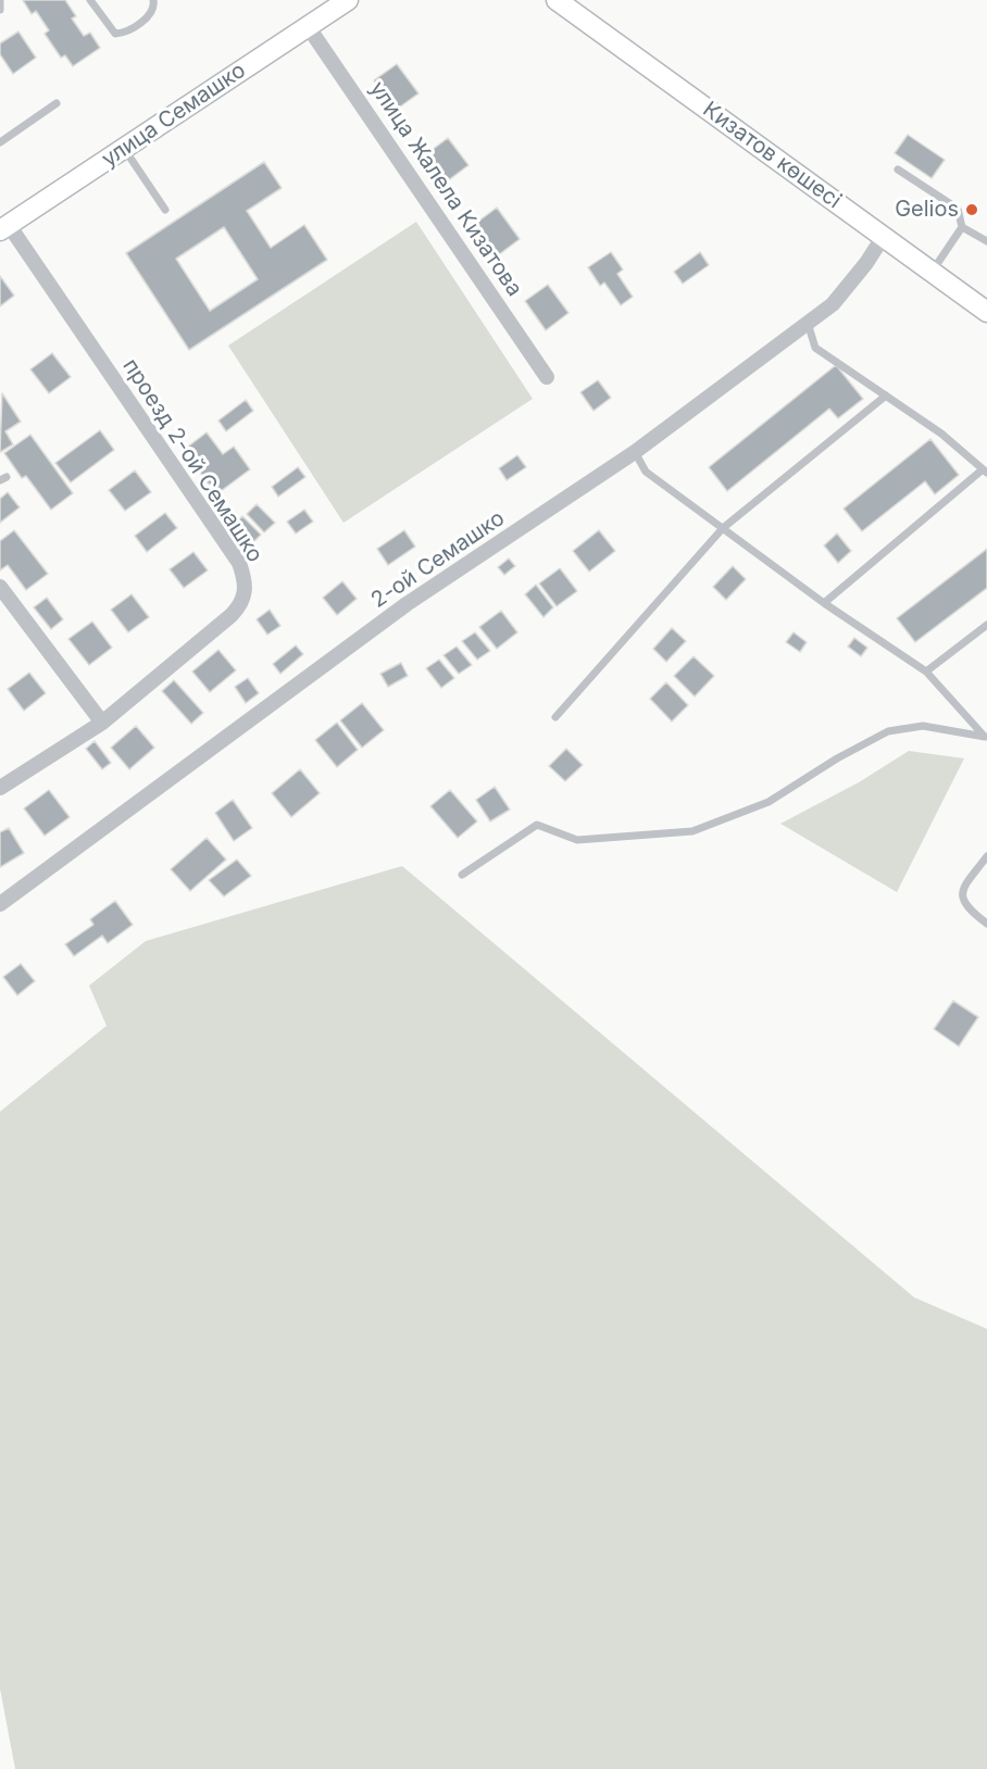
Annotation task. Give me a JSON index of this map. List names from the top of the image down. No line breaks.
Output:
{"streets":{"main road":["улица Семашко","Кизатов көшесі"],"street":["улица Жалела Кизатова","проезд 2-ой Семашко","2-ой Семашко"]},"crossings":[["улица Семашко","улица Жалела Кизатова"],["улица Семашко","проезд 2-ой Семашко"],["Кизатов көшесі","2-ой Семашко"]],"places":["Gelios"]}
